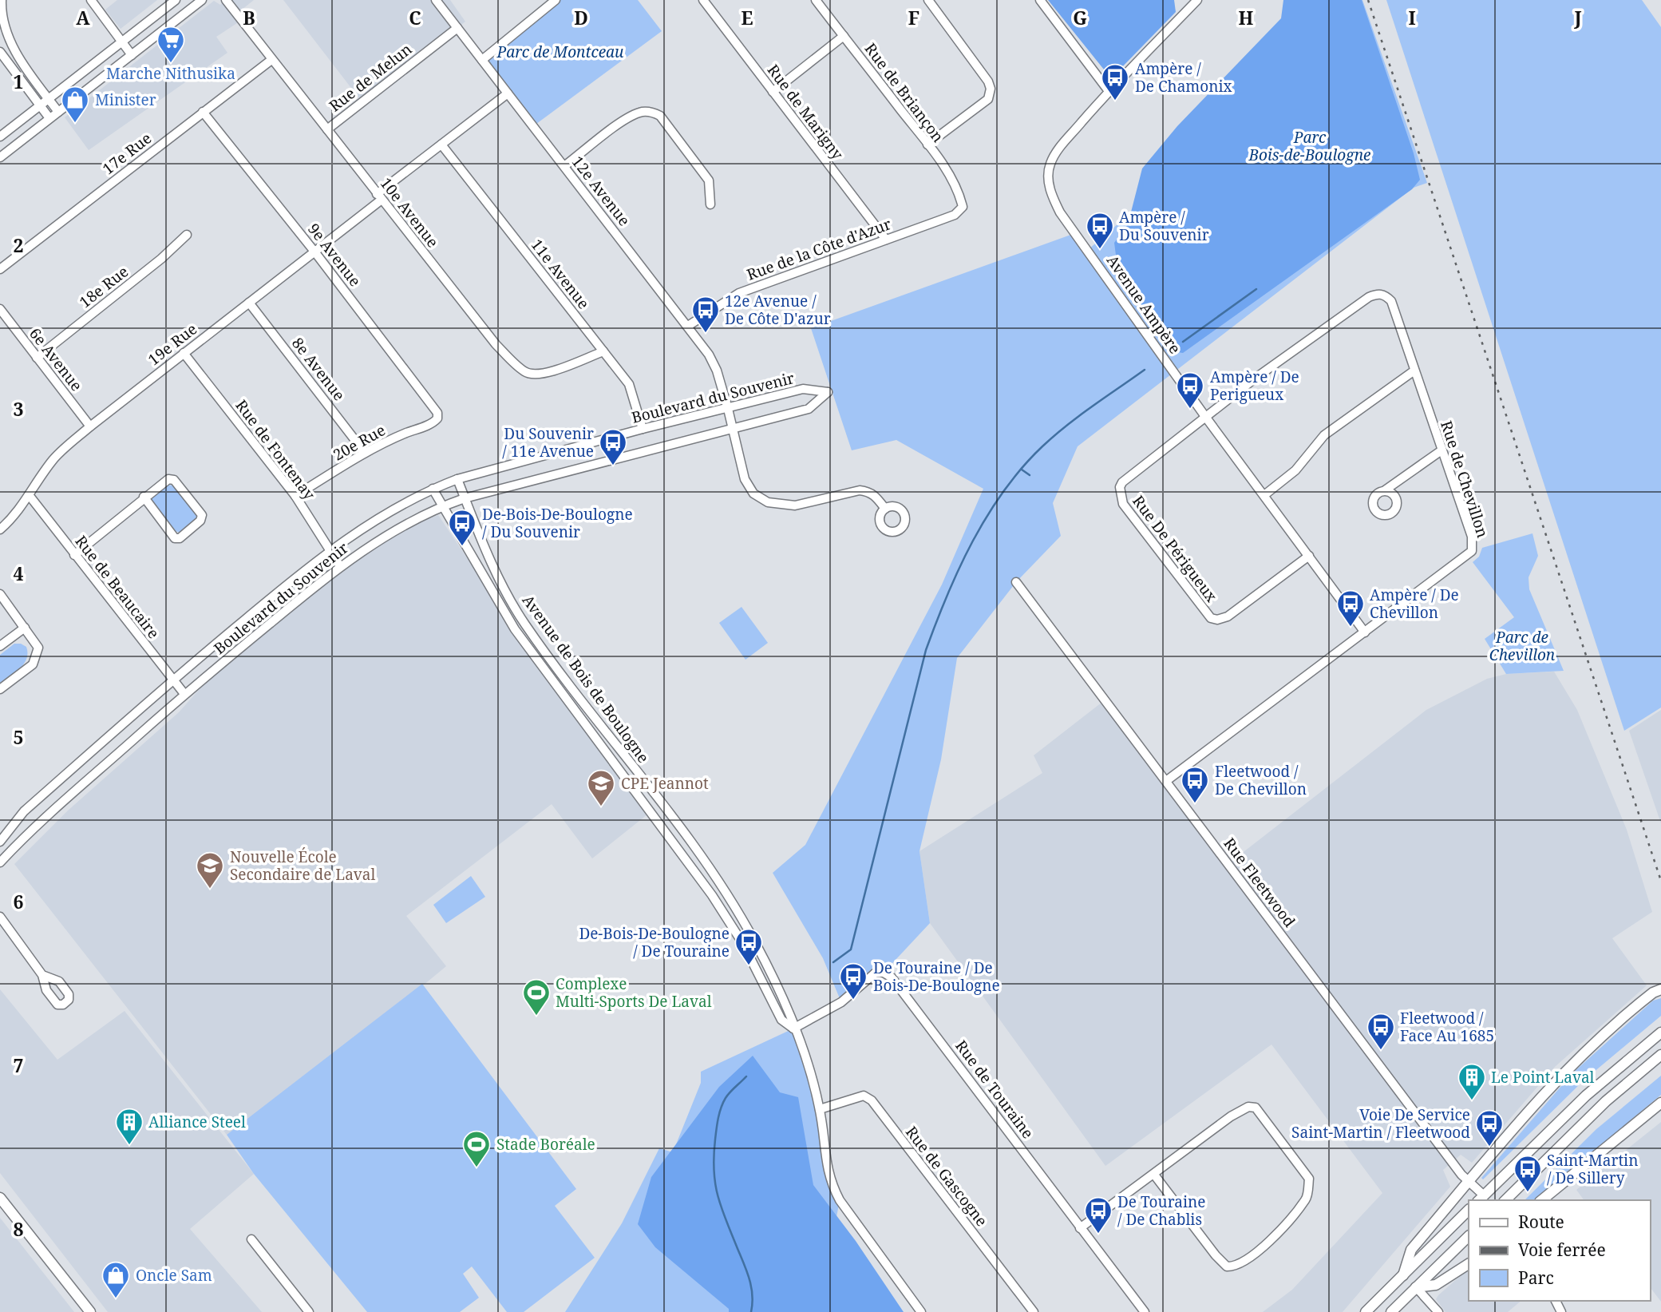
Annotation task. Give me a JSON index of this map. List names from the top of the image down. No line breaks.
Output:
{"streets":{"street":["Rue de Melun","Rue de Briançon","Rue de Marigny","17e Rue","12e Avenue","10e Avenue","Rue de la Côte d'Azur","9e Avenue","11e Avenue","18e Rue","Avenue Ampère","19e Rue","6e Avenue","8e Avenue","Boulevard du Souvenir","20e Rue","Rue de Fontenay","Rue de Chevillon","Rue De Périgueux","Rue de Beaucaire","Avenue de Bois de Boulogne","Rue Fleetwood","Rue de Touraine","Rue de Gascogne"]},"crossings":[["Rue de Melun","12e Avenue"],["Rue de Melun","10e Avenue"],["Rue de Briançon","Rue de la Côte d'Azur"],["Rue de Marigny","Rue de la Côte d'Azur"],["17e Rue","10e Avenue"],["17e Rue","9e Avenue"],["12e Avenue","Rue de la Côte d'Azur"],["12e Avenue","19e Rue"],["12e Avenue","Boulevard du Souvenir"],["10e Avenue","11e Avenue"],["10e Avenue","19e Rue"],["9e Avenue","19e Rue"],["9e Avenue","20e Rue"],["11e Avenue","19e Rue"],["11e Avenue","Boulevard du Souvenir"],["18e Rue","6e Avenue"],["Avenue Ampère","Rue de Chevillon"],["Avenue Ampère","Rue De Périgueux"],["19e Rue","6e Avenue"],["19e Rue","8e Avenue"],["19e Rue","Rue de Fontenay"],["19e Rue","Rue de Beaucaire"],["8e Avenue","20e Rue"],["Boulevard du Souvenir","Rue de Fontenay"],["Boulevard du Souvenir","Rue de Beaucaire"],["Boulevard du Souvenir","Avenue de Bois de Boulogne"],["20e Rue","Rue de Fontenay"],["Rue de Chevillon","Rue De Périgueux"],["Rue de Chevillon","Rue Fleetwood"],["Avenue de Bois de Boulogne","Rue de Touraine"],["Avenue de Bois de Boulogne","Rue de Gascogne"]],"parks":["Parc de Montceau","Parc Bois-de-Boulogne","Parc de Chevillon"],"places":{"supermarket":["Marche Nithusika"],"bus stop":["Ampère / De Chamonix","Ampère / Du Souvenir","12e Avenue / De Côte D'azur","Ampère / De Perigueux","Du Souvenir / 11e Avenue","De-Bois-De-Boulogne / Du Souvenir","Ampère / De Chevillon","Fleetwood / De Chevillon","De-Bois-De-Boulogne / De Touraine","De Touraine / De Bois-De-Boulogne","Fleetwood / Face Au 1685","Voie De Service Saint-Martin / Fleetwood","Saint-Martin / De Sillery","De Touraine / De Chablis"],"shop":["Minister","Oncle Sam"],"school or university":["CPE Jeannot","Nouvelle École Secondaire de Laval"],"sports":["Complexe Multi-Sports De Laval","Stade Boréale"],"building":["Le Point Laval","Alliance Steel"]},"legend":["Route","Voie ferrée","Parc"],"grid":{"columns":["A","B","C","D","E","F","G","H","I","J"],"rows":["1","2","3","4","5","6","7","8"]}}
